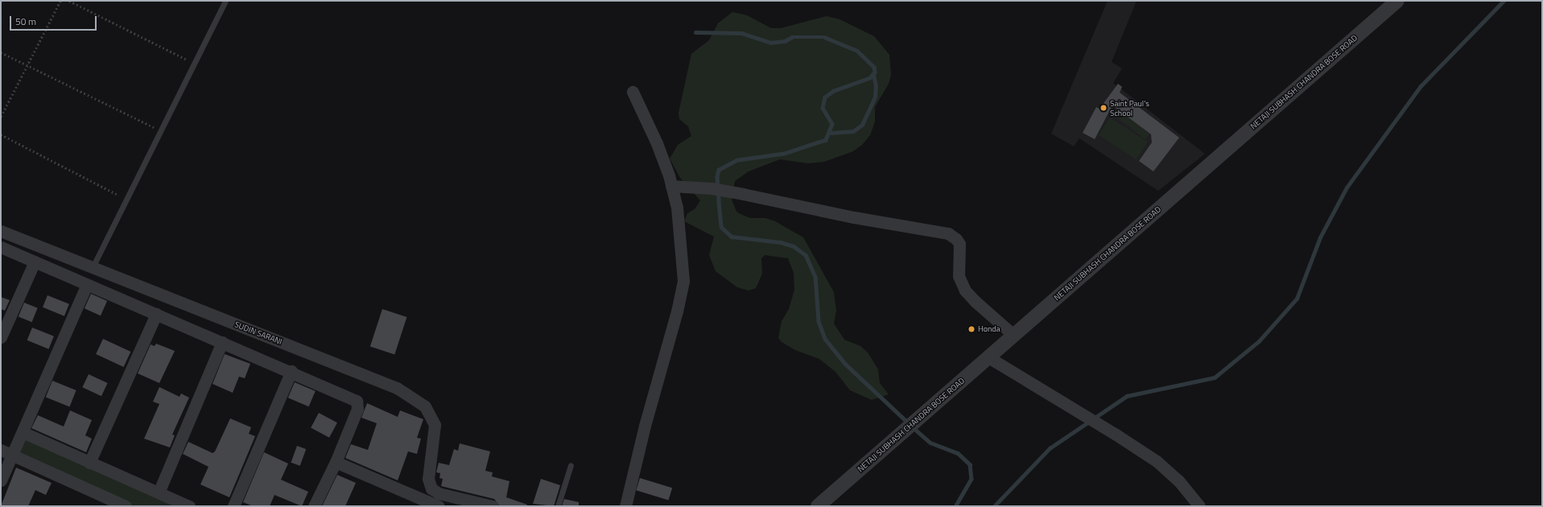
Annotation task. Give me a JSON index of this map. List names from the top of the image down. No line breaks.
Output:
{"streets":{"street":["NETAJI SUBHASH CHANDRA BOSE ROAD","SUDIN SARANI"]},"places":["Saint Paul's School","Honda"],"scale_bar":"50 m"}
